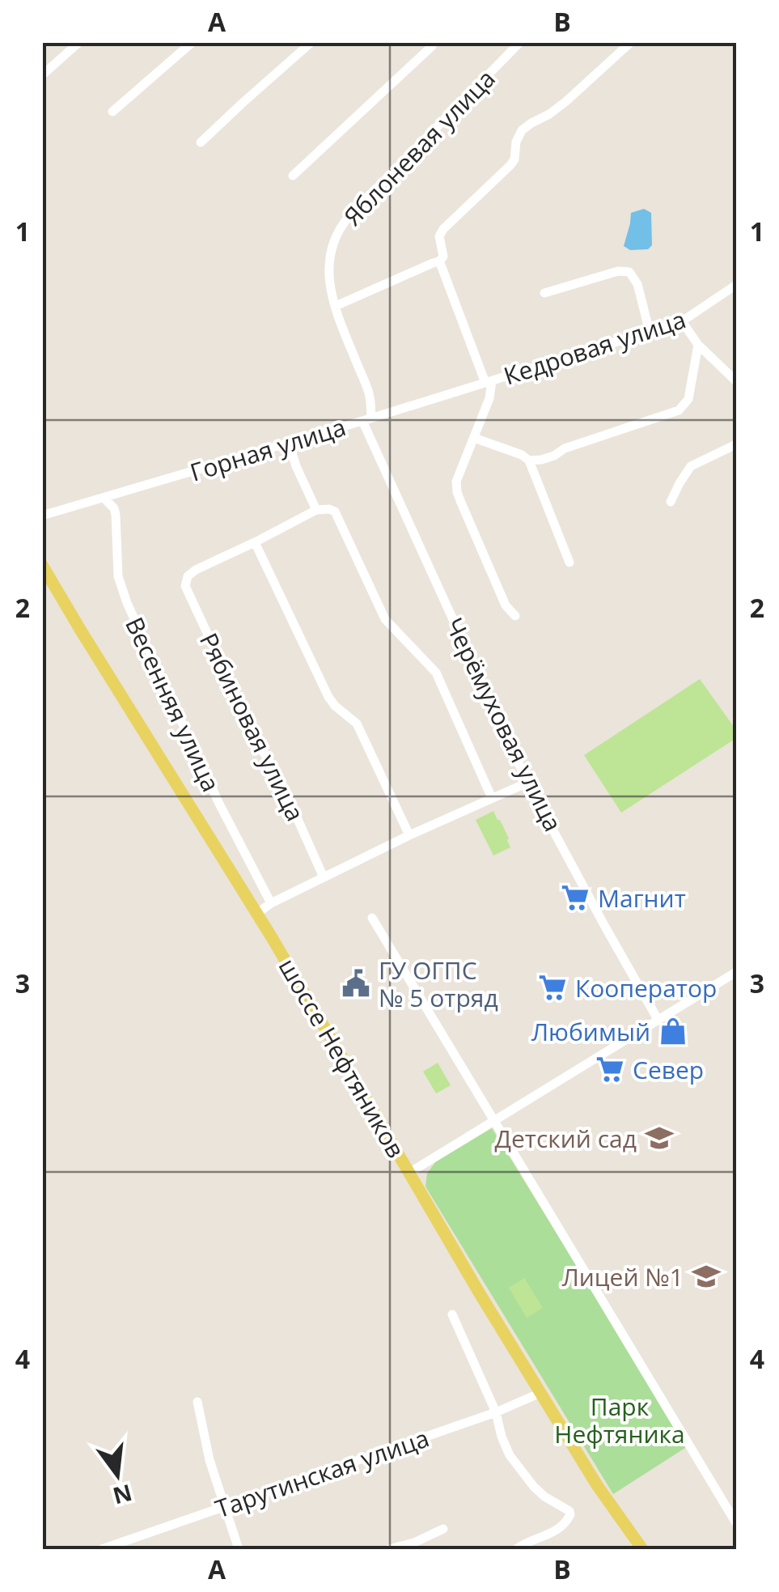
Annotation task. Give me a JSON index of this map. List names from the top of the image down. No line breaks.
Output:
{"streets":{"main road":["шоссе Нефтяников"],"street":["Яблоневая улица","Кедровая улица","Горная улица","Весенняя улица","Черёмуховая улица","Рябиновая улица","Тарутинская улица"]},"crossings":[["Яблоневая улица","Черёмуховая улица"],["Кедровая улица","Горная улица"],["Горная улица","Весенняя улица"],["Горная улица","Черёмуховая улица"],["шоссе Нефтяников","Тарутинская улица"]],"parks":["Парк Нефтяника"],"places":{"supermarket":["Магнит","Кооператор","Север"],"public building":["ГУ ОГПС № 5 отряд"],"shop":["Любимый"],"school or university":["Детский сад","Лицей №1"]},"north":"bottom","grid":{"columns":["A","B"],"rows":["1","2","3","4"]}}
